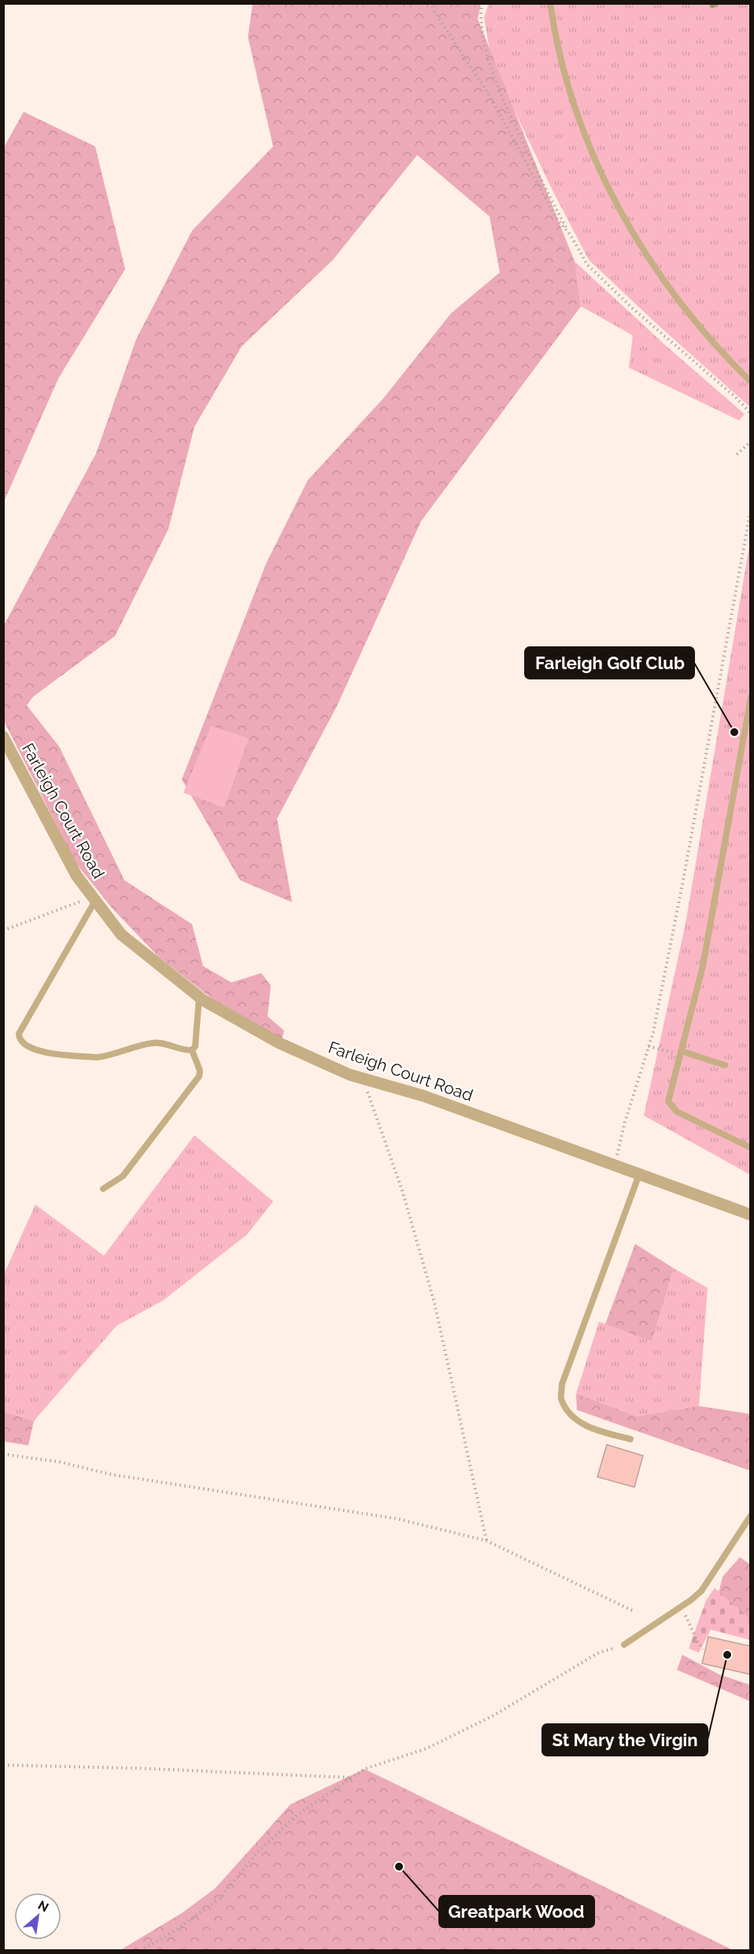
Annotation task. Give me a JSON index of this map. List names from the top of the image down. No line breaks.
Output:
{"streets":{"street":["Farleigh Court Road"]},"places":["Farleigh Golf Club","St Mary the Virgin","Greatpark Wood"],"north":"top right"}
